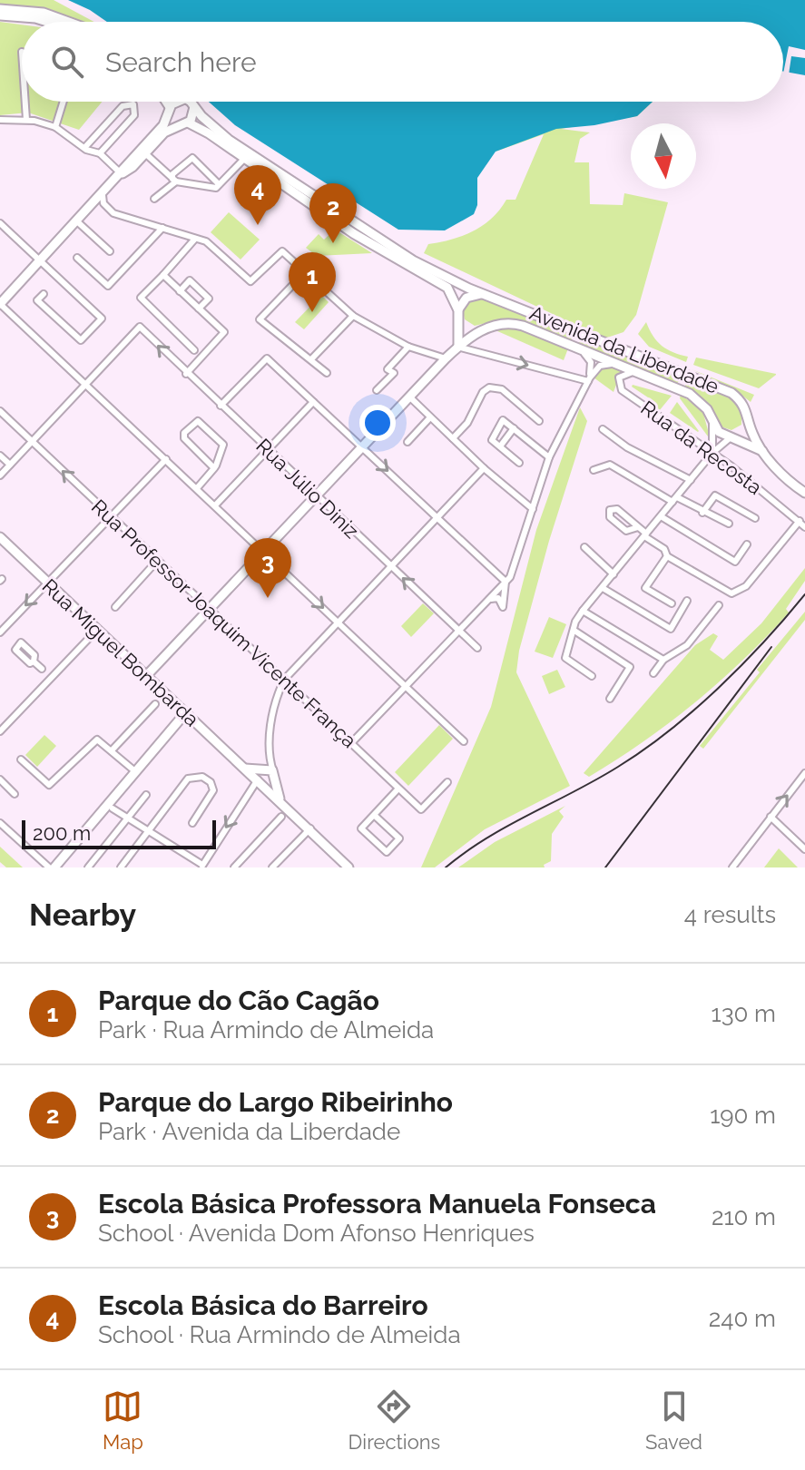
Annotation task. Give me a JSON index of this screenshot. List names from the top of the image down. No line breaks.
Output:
{"streets":{"main road":["Avenida da Liberdade","Rua Miguel Bombarda"],"street":["Rua da Recosta","Rua Júlio Diniz","Rua Professor Joaquim Vicente França"]},"crossings":[["Avenida da Liberdade","Rua da Recosta"]],"scale_bar":"200 m","north":"bottom","page":{"search":"Search here","pins":["4","2","1","3"],"scale":"200 m","heading":["Nearby","4 results"],"list":[{"mark":"1","name":"Parque do Cão Cagão","note":"Park · Rua Armindo de Almeida","value":"130 m"},{"mark":"2","name":"Parque do Largo Ribeirinho","note":"Park · Avenida da Liberdade","value":"190 m"},{"mark":"3","name":"Escola Básica Professora Manuela Fonseca","note":"School · Avenida Dom Afonso Henriques","value":"210 m"},{"mark":"4","name":"Escola Básica do Barreiro","note":"School · Rua Armindo de Almeida","value":"240 m"}],"nav":["Map","Directions","Saved"]}}
